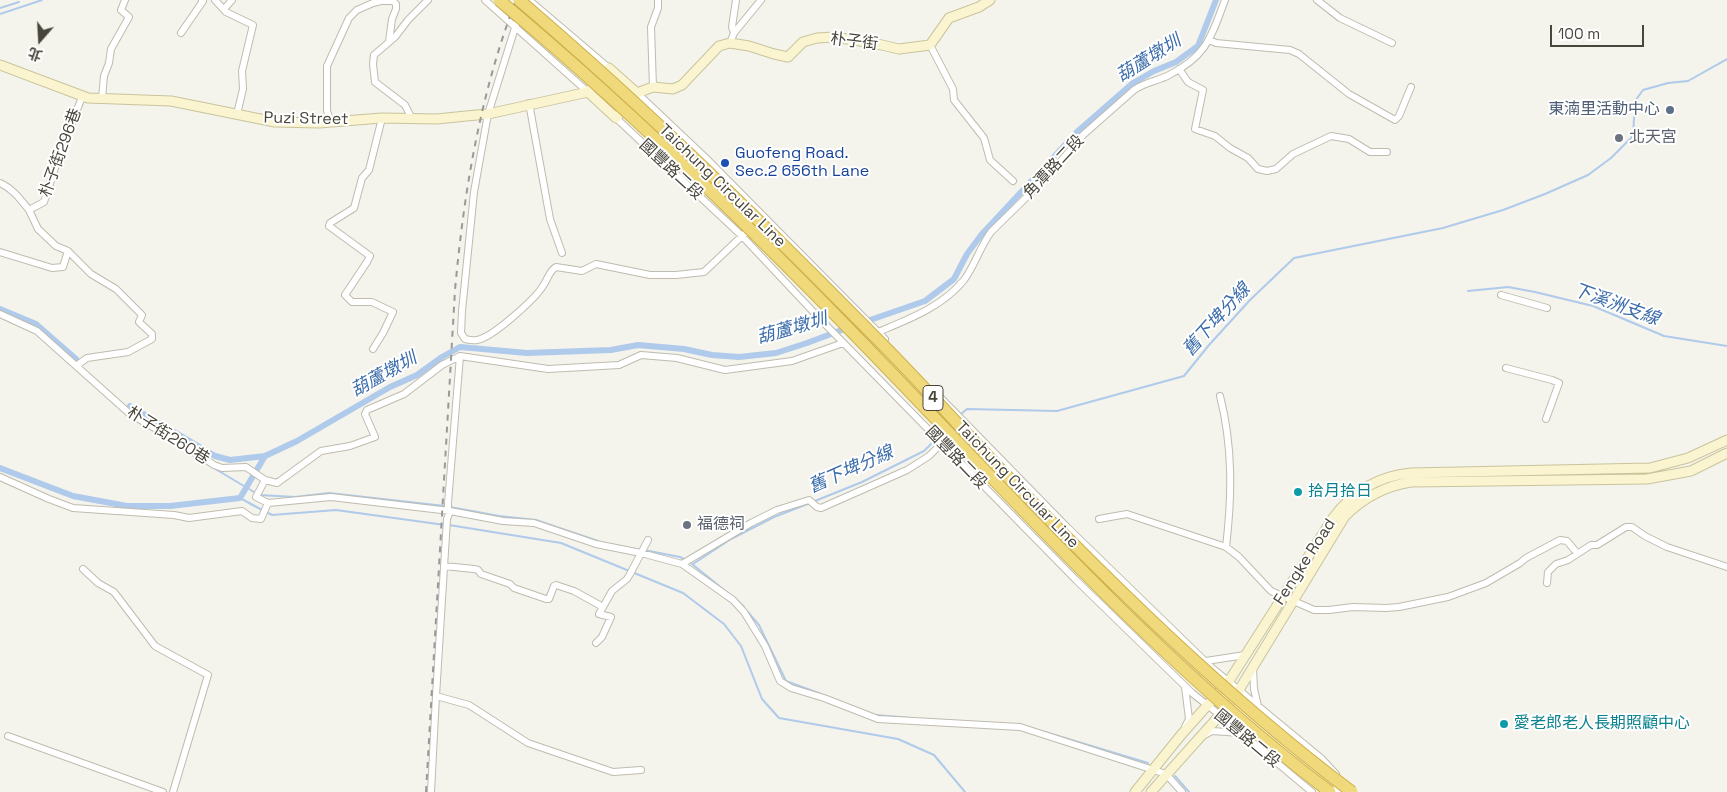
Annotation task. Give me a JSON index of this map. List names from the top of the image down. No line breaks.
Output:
{"streets":{"highway":["Taichung Circular Line","4"],"street":["朴子街","Puzi Street","朴子街296巷","角潭路二段","國豐路二段","朴子街260巷","Fengke Road"]},"crossings":[["Puzi Street","朴子街296巷"],["Puzi Street","國豐路二段"],["角潭路二段","國豐路二段"],["國豐路二段","Fengke Road"]],"water":["葫蘆墩圳","下溪洲支線","舊下埤分線"],"places":["東湳里活動中心","北天宮","Guofeng Road. Sec.2 656th Lane","拾月拾日","福德祠","愛老郎老人長期照顧中心"],"scale_bar":"100 m","north":"bottom"}
